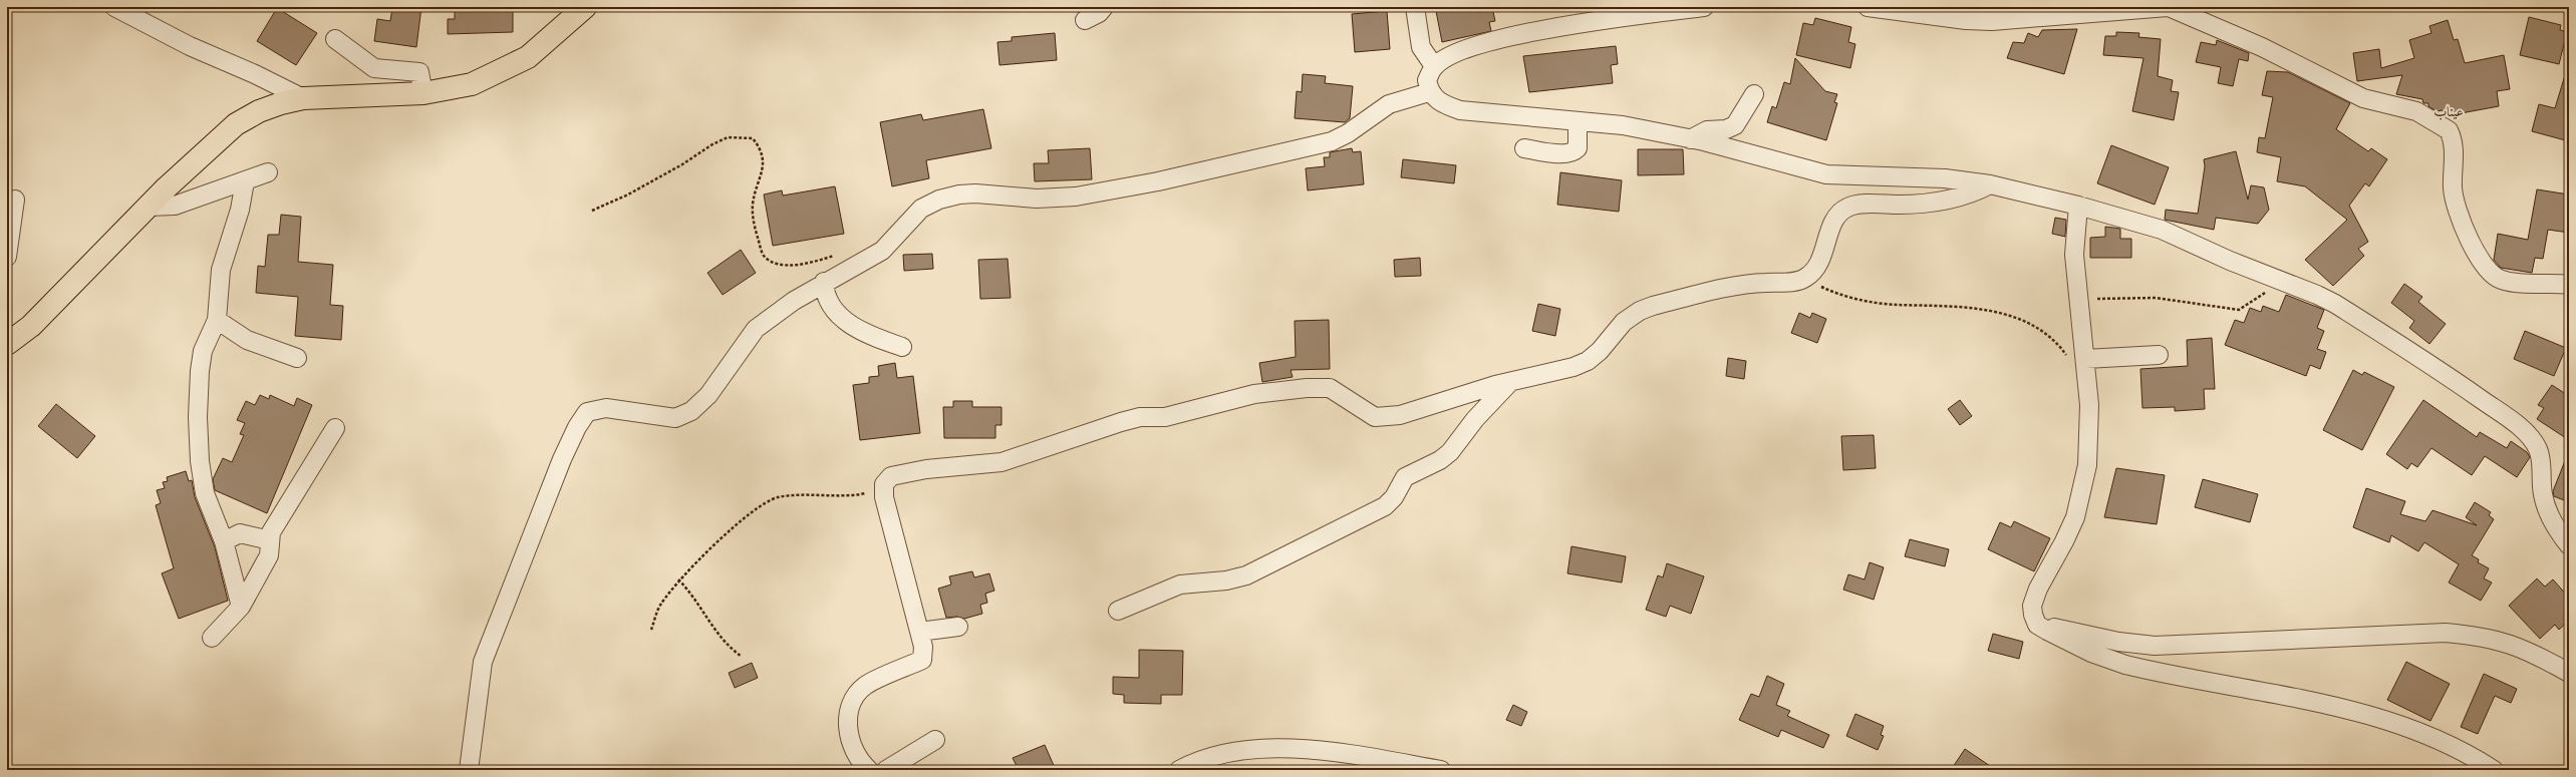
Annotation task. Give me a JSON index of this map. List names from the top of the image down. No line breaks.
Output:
{"districts":["عيناب"]}
